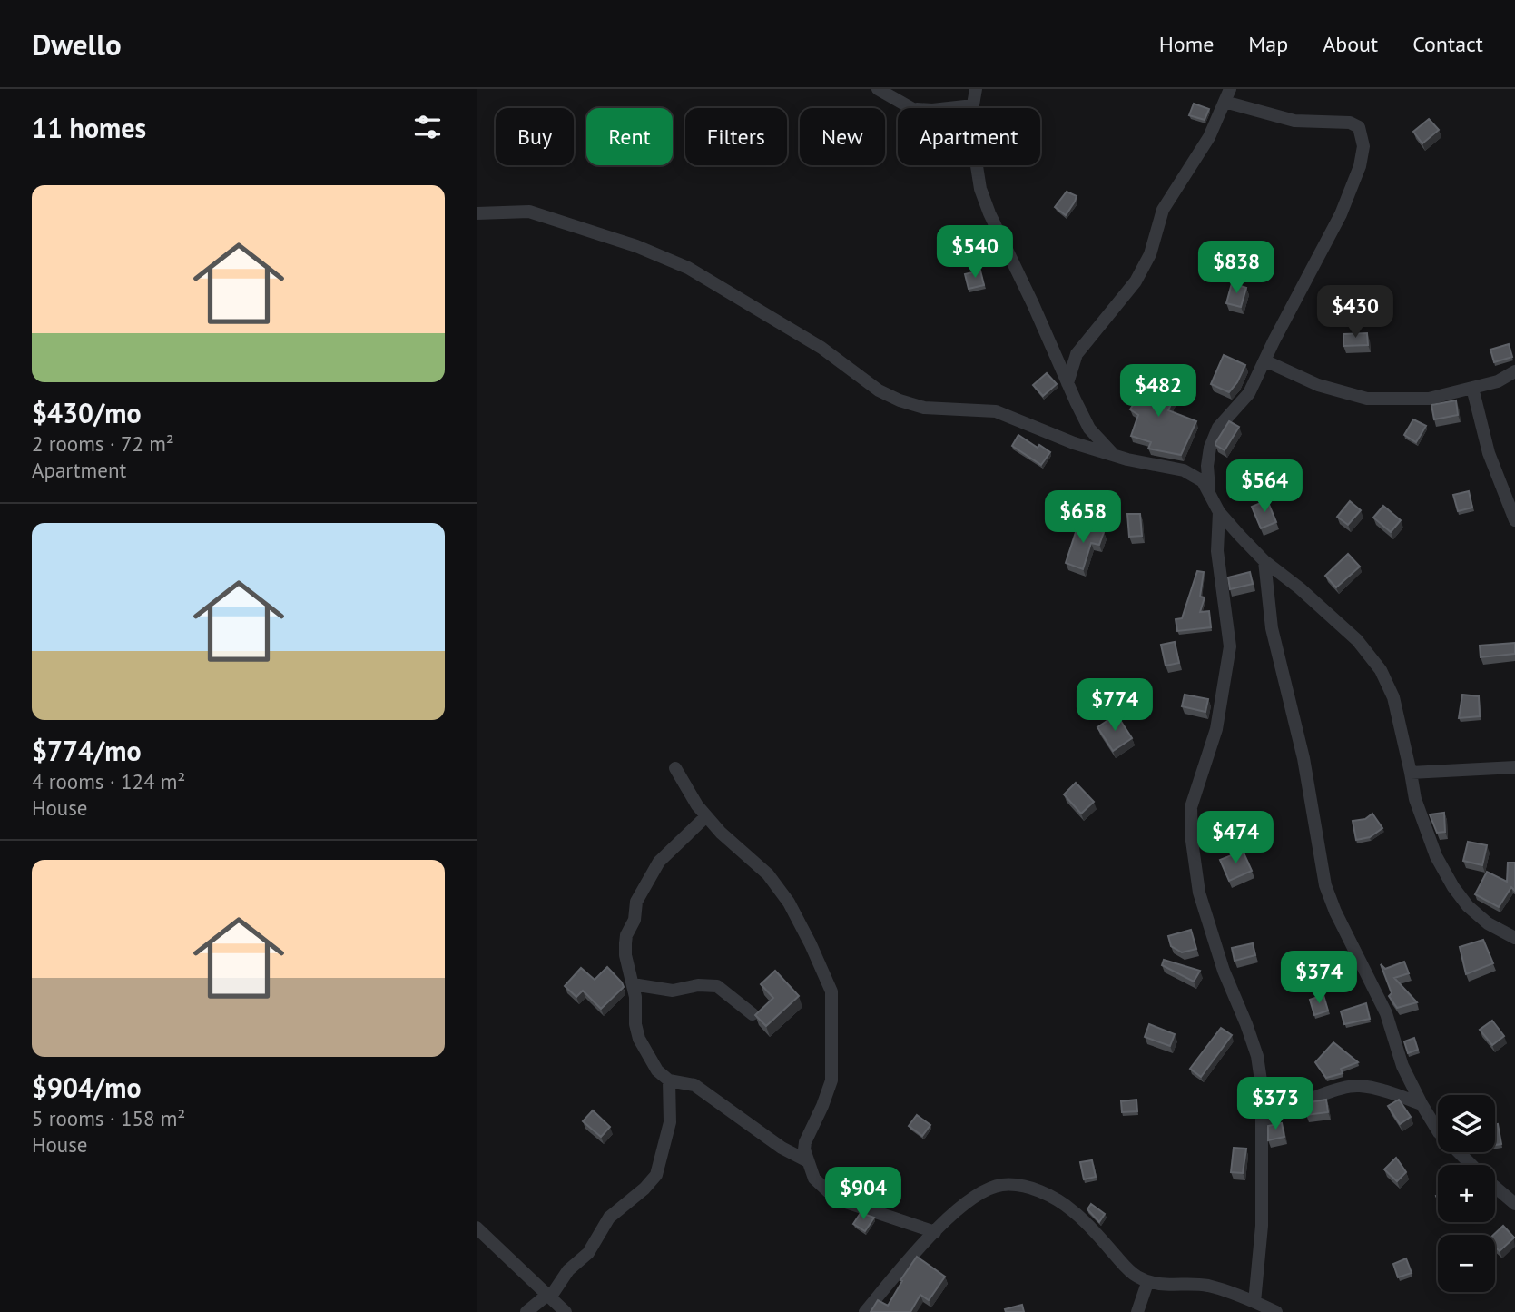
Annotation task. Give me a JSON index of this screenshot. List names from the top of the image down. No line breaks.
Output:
{"page":{"header":"Dwello","nav":["Home","Map","About","Contact"],"heading":"11 homes","chip":["Buy","Rent","Filters","New","Apartment"],"list":[{"name":"$430/mo","note":"2 rooms · 72 m² · Apartment"},{"name":"$774/mo","note":"4 rooms · 124 m² · House"},{"name":"$904/mo","note":"5 rooms · 158 m² · House"}],"price":["$540","$838","$430","$482","$564","$658","$774","$474","$374","$373","$904"],"map_buttons":["+","−"]}}
